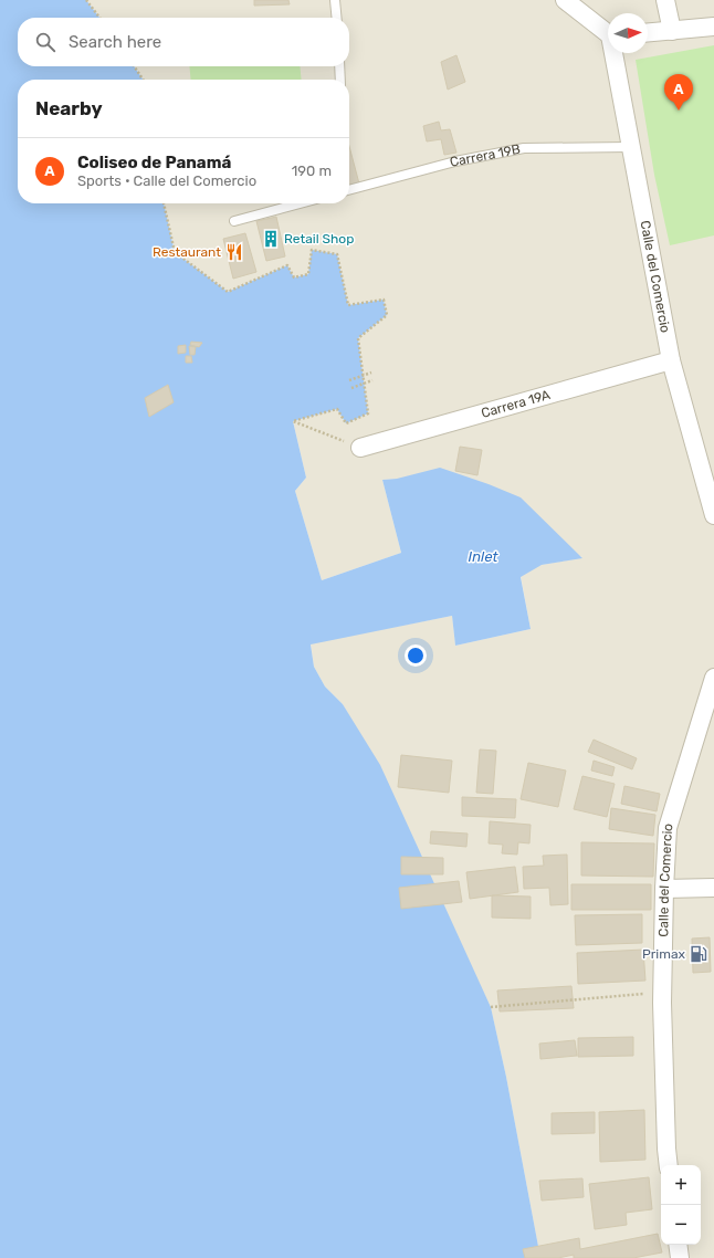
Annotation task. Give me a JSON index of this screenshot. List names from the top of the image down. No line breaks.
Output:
{"streets":{"street":["Calle del Comercio","Carrera 19A"],"lane":["Carrera 19B"]},"crossings":[["Carrera 19B","Calle del Comercio"],["Calle del Comercio","Carrera 19A"]],"water":["Inlet"],"places":{"building":["Retail Shop"],"restaurant":["Restaurant"],"fuel station":["Primax"]},"north":"right","page":{"search":"Search here","pins":"A","heading":"Nearby","list":[{"mark":"A","name":"Coliseo de Panamá","note":"Sports · Calle del Comercio","value":"190 m"}],"map_buttons":["+","−"]}}
